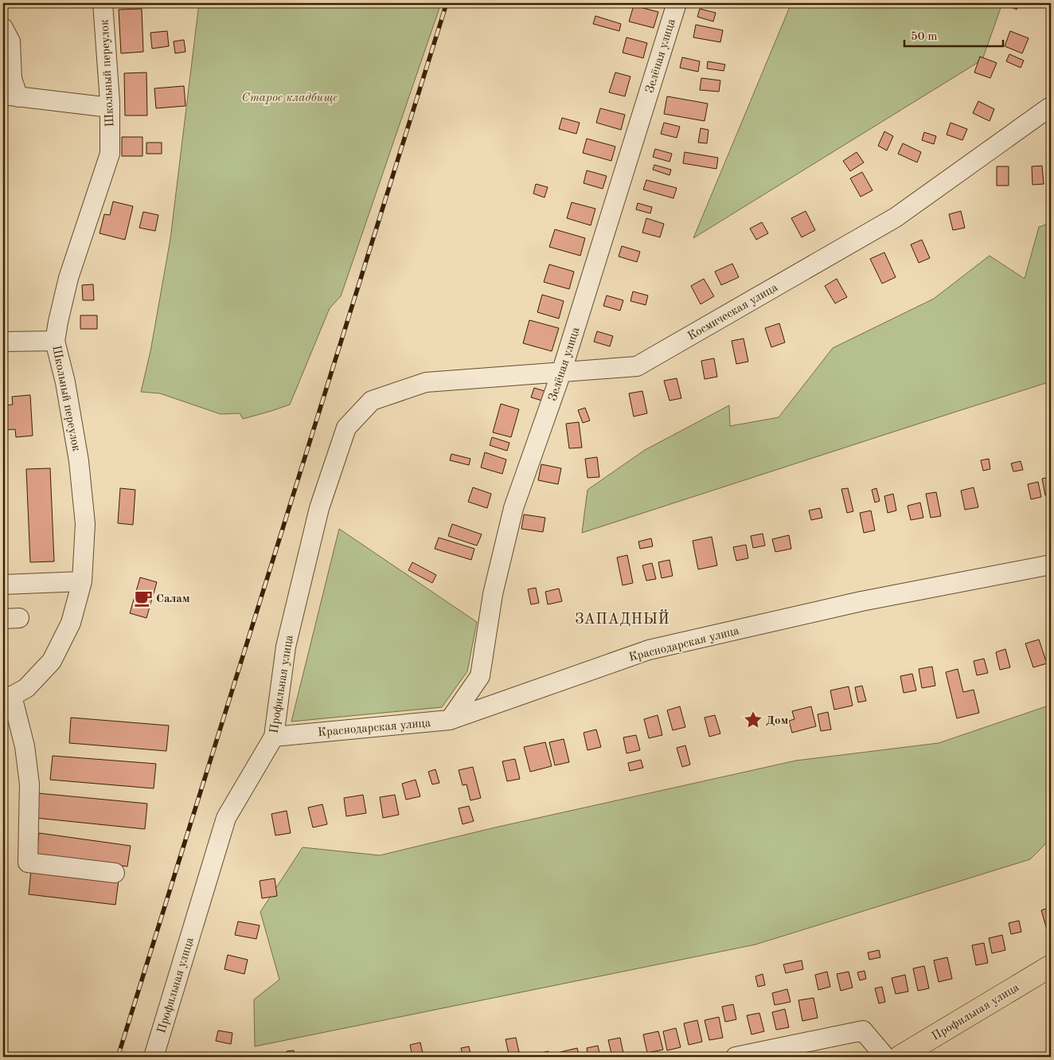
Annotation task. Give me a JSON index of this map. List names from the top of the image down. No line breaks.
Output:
{"streets":{"main road":["Профильная улица"],"street":["Зелёная улица","Школьный переулок","Космическая улица","Краснодарская улица"]},"crossings":[["Зелёная улица","Космическая улица"],["Зелёная улица","Краснодарская улица"],["Космическая улица","Профильная улица"],["Краснодарская улица","Профильная улица"]],"districts":["ЗАПАДНЫЙ"],"parks":["Старое кладбище"],"places":{"cafe":["Салам"],"place":["Дом"]},"scale_bar":"50 m"}
